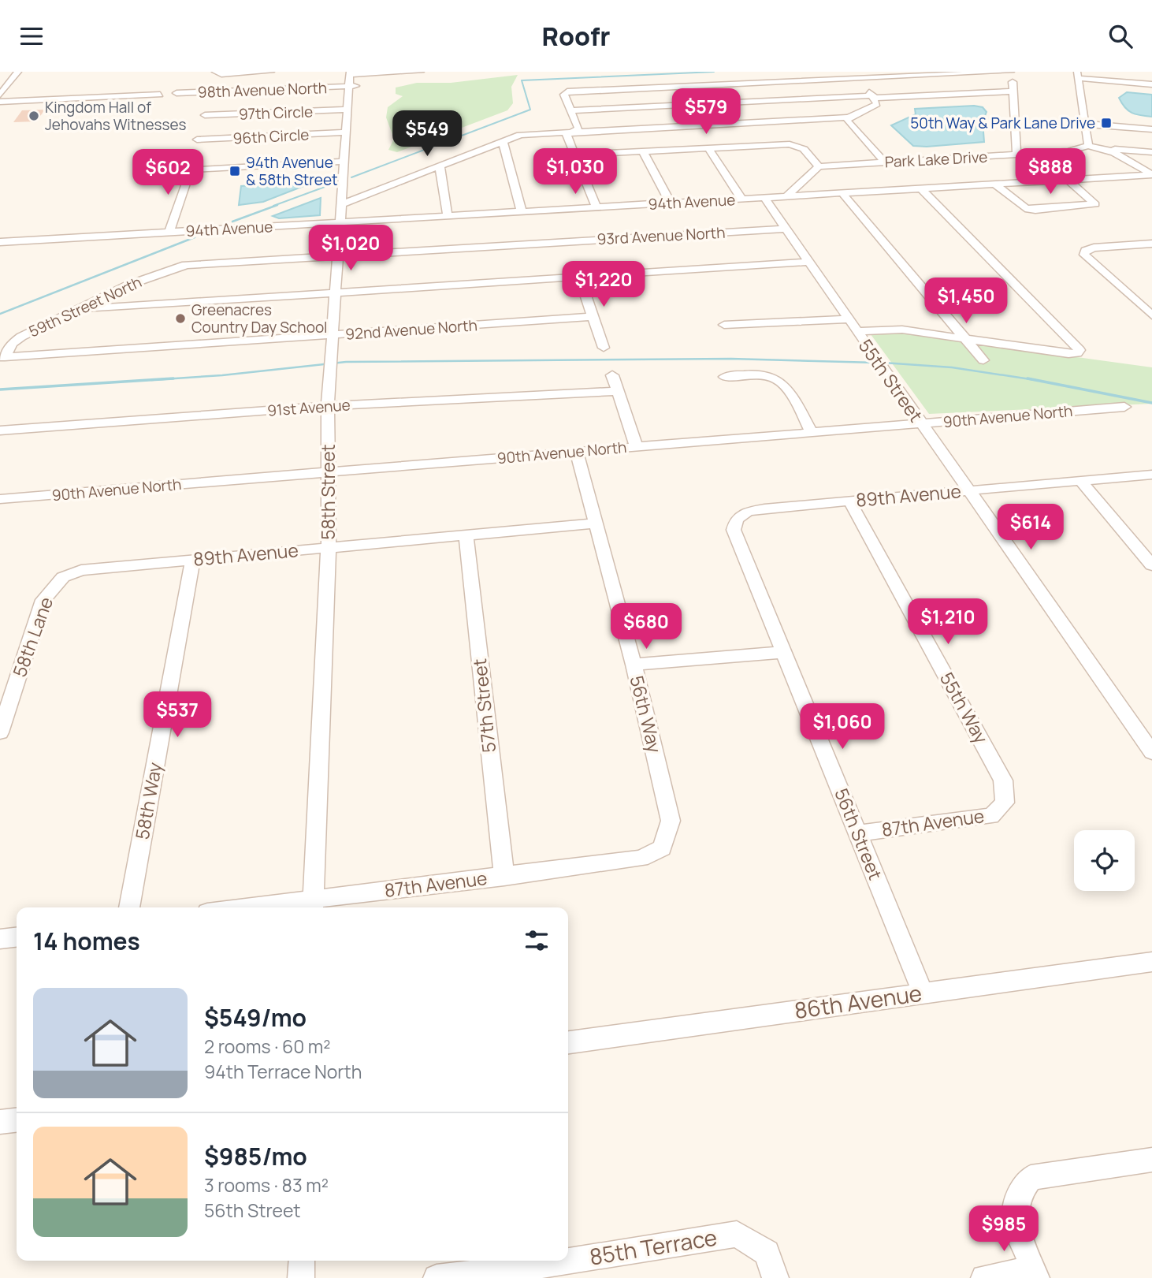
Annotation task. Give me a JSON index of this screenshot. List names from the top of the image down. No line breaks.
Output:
{"streets":{"street":["98th Avenue North","97th Circle","96th Circle","Park Lake Drive","94th Avenue","93rd Avenue North","59th Street North","92nd Avenue North","55th Street","91st Avenue","90th Avenue North","58th Street","89th Avenue","58th Lane","57th Street","55th Way","56th Way","58th Way","87th Avenue","56th Street","86th Avenue","85th Terrace"]},"crossings":[["98th Avenue North","58th Street"],["97th Circle","58th Street"],["96th Circle","58th Street"],["94th Avenue","55th Street"],["94th Avenue","58th Street"],["93rd Avenue North","59th Street North"],["93rd Avenue North","55th Street"],["93rd Avenue North","58th Street"],["59th Street North","92nd Avenue North"],["92nd Avenue North","58th Street"],["55th Street","90th Avenue North"],["55th Street","89th Avenue"],["91st Avenue","58th Street"],["90th Avenue North","58th Street"],["90th Avenue North","56th Way"],["58th Street","89th Avenue"],["58th Street","87th Avenue"],["89th Avenue","58th Lane"],["89th Avenue","57th Street"],["89th Avenue","55th Way"],["89th Avenue","56th Way"],["89th Avenue","58th Way"],["89th Avenue","56th Street"],["57th Street","87th Avenue"],["55th Way","87th Avenue"],["56th Way","87th Avenue"],["87th Avenue","56th Street"],["56th Street","86th Avenue"]],"places":{"other":["Kingdom Hall of Jehovahs Witnesses","Greenacres Country Day School"],"transit":["50th Way & Park Lane Drive","94th Avenue & 58th Street"]},"page":{"header":"Roofr","price":["$579","$549","$1,030","$888","$602","$1,020","$1,220","$1,450","$614","$1,210","$680","$537","$1,060","$985"],"heading":"14 homes","list":[{"name":"$549/mo","note":"2 rooms · 60 m² · 94th Terrace North"},{"name":"$985/mo","note":"3 rooms · 83 m² · 56th Street"}]}}
